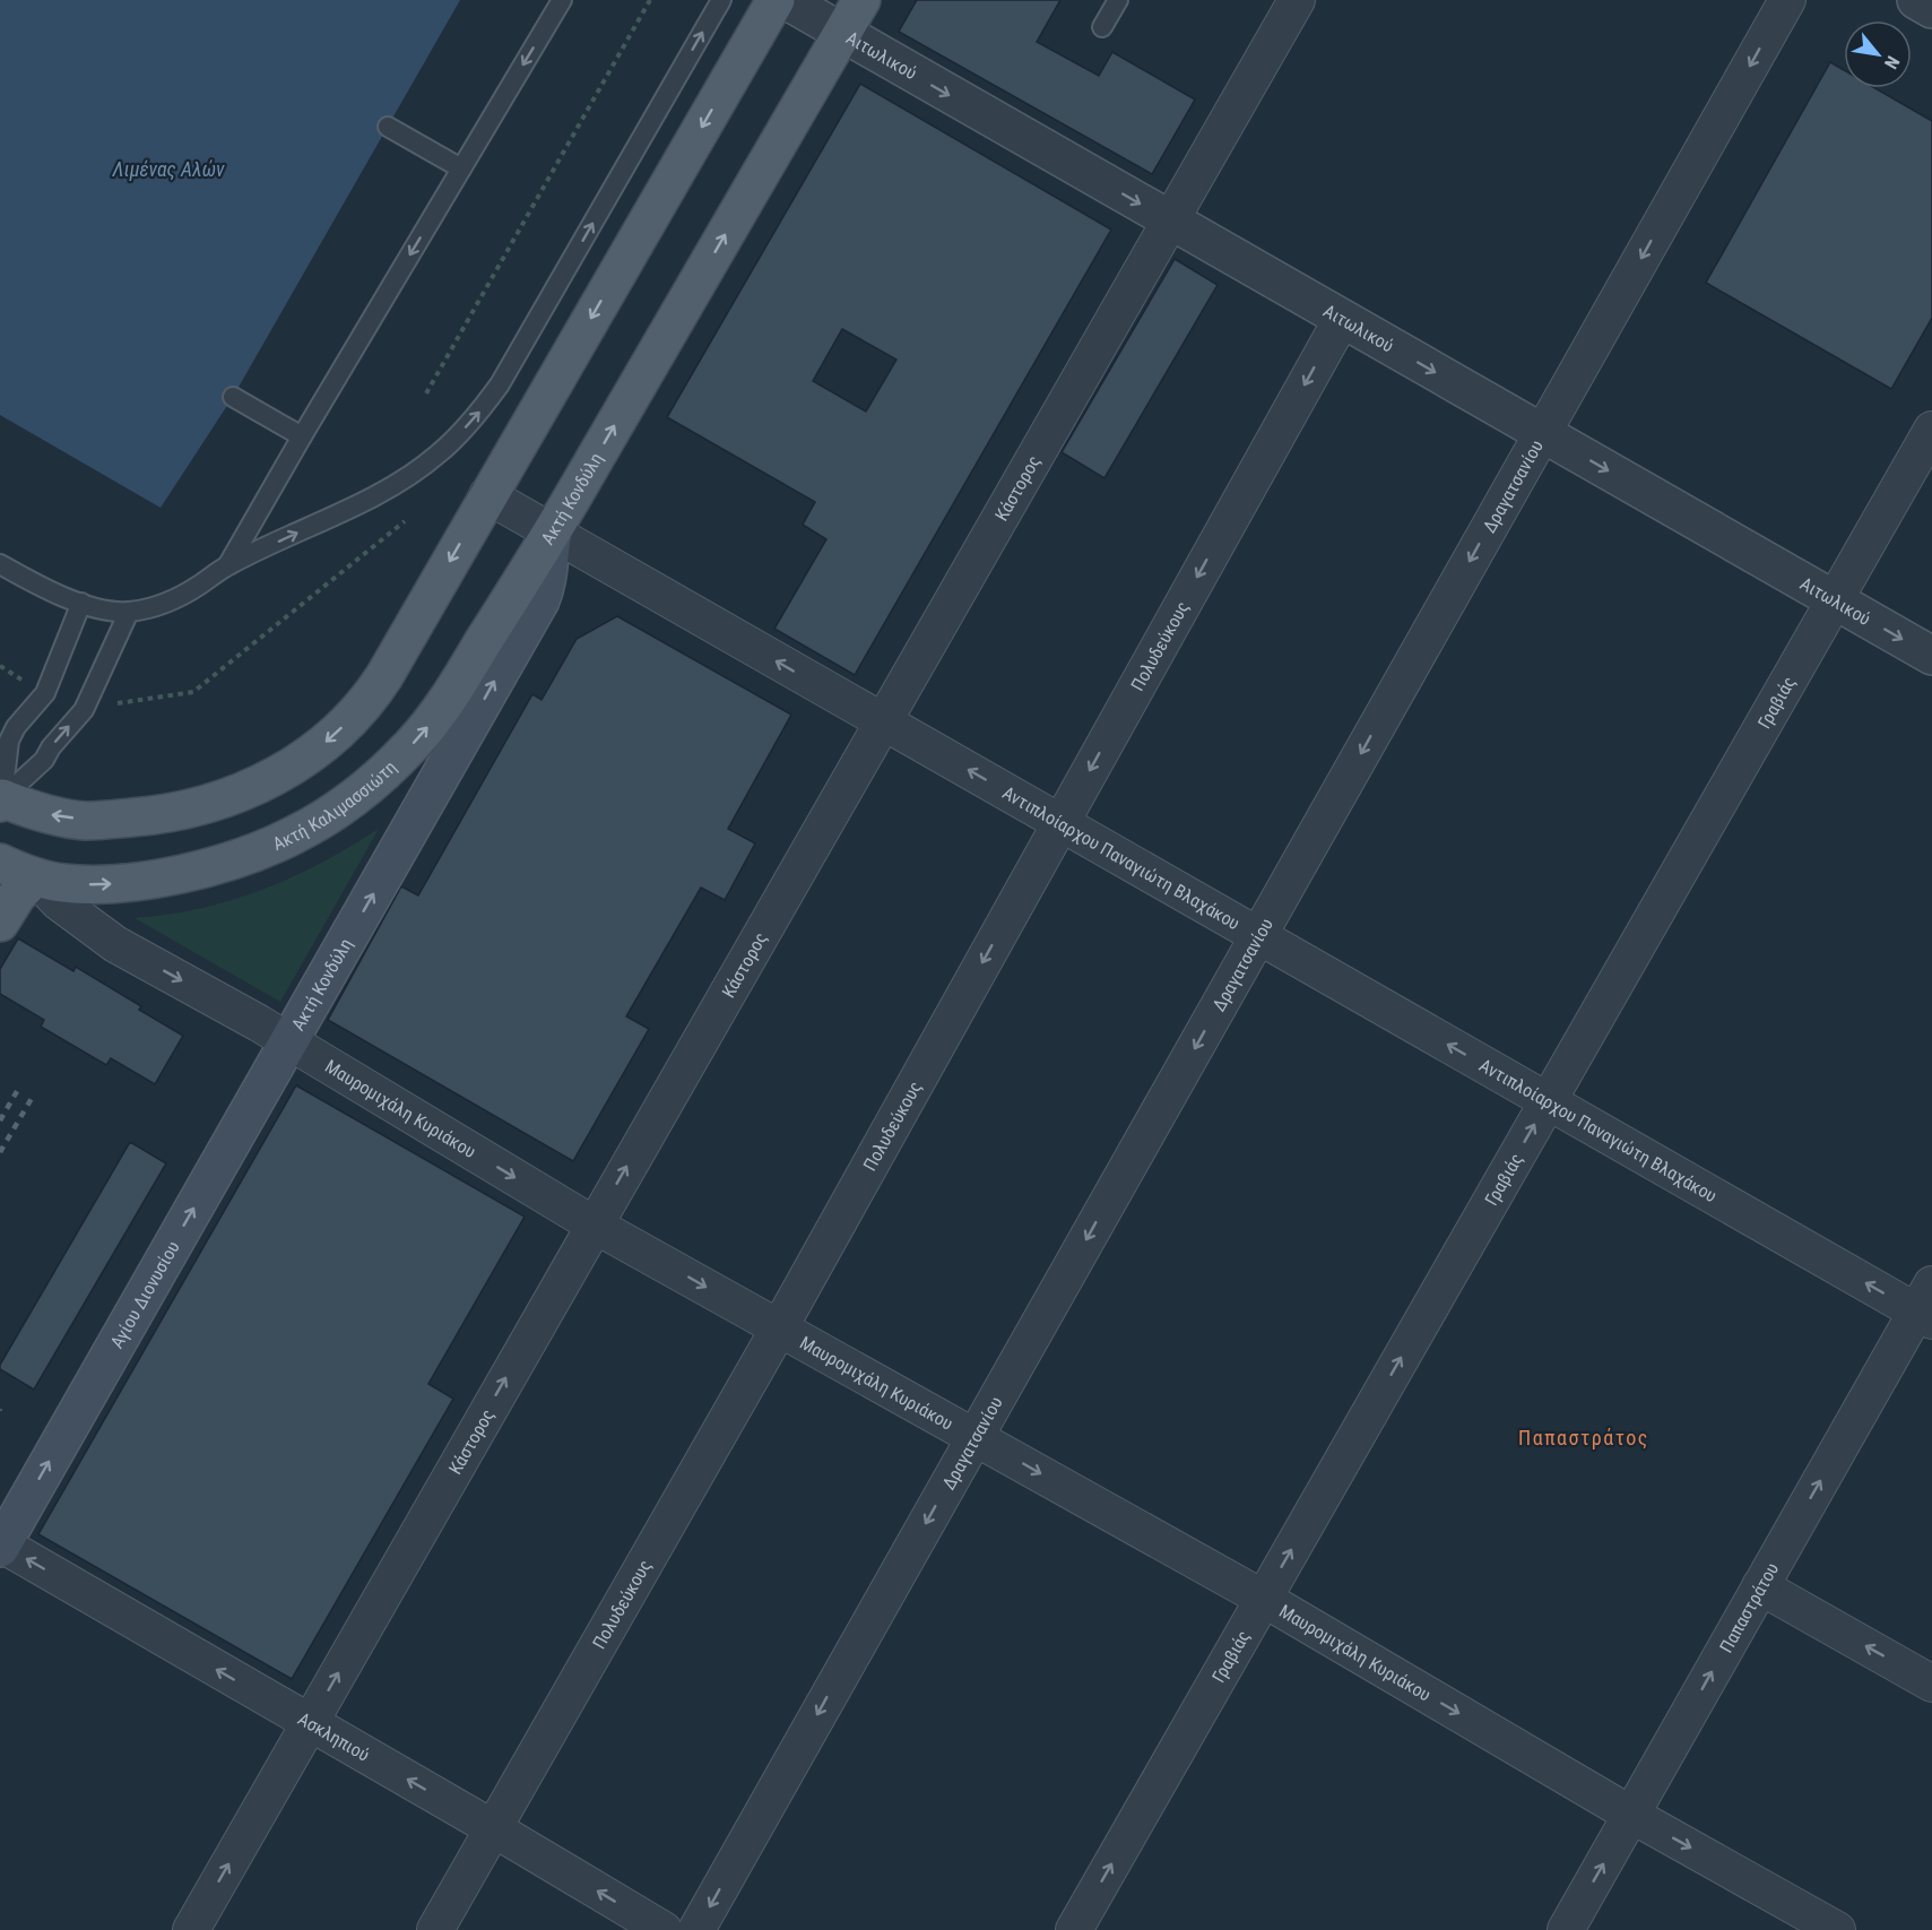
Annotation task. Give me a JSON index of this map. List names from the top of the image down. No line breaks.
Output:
{"streets":{"main road":["Ακτή Κονδύλη","Ακτή Καλιμασσιώτη","Αγίου Διονυσίου"],"street":["Αιτωλικού","Δραγατσανίου","Κάστορος","Πολυδεύκους","Γραβιάς","Αντιπλοίαρχου Παναγιώτη Βλαχάκου","Μαυρομιχάλη Κυριάκου","Παπαστράτου","Ασκληπιού"]},"crossings":[["Αιτωλικού","Δραγατσανίου"],["Αιτωλικού","Κάστορος"],["Αιτωλικού","Ακτή Κονδύλη"],["Αιτωλικού","Πολυδεύκους"],["Αιτωλικού","Γραβιάς"],["Δραγατσανίου","Αντιπλοίαρχου Παναγιώτη Βλαχάκου"],["Δραγατσανίου","Μαυρομιχάλη Κυριάκου"],["Κάστορος","Αντιπλοίαρχου Παναγιώτη Βλαχάκου"],["Κάστορος","Μαυρομιχάλη Κυριάκου"],["Κάστορος","Ασκληπιού"],["Ακτή Κονδύλη","Ακτή Καλιμασσιώτη"],["Ακτή Κονδύλη","Αντιπλοίαρχου Παναγιώτη Βλαχάκου"],["Ακτή Κονδύλη","Μαυρομιχάλη Κυριάκου"],["Ακτή Κονδύλη","Αγίου Διονυσίου"],["Πολυδεύκους","Αντιπλοίαρχου Παναγιώτη Βλαχάκου"],["Πολυδεύκους","Μαυρομιχάλη Κυριάκου"],["Πολυδεύκους","Ασκληπιού"],["Γραβιάς","Αντιπλοίαρχου Παναγιώτη Βλαχάκου"],["Γραβιάς","Μαυρομιχάλη Κυριάκου"],["Ακτή Καλιμασσιώτη","Αντιπλοίαρχου Παναγιώτη Βλαχάκου"],["Ακτή Καλιμασσιώτη","Μαυρομιχάλη Κυριάκου"],["Αντιπλοίαρχου Παναγιώτη Βλαχάκου","Παπαστράτου"],["Μαυρομιχάλη Κυριάκου","Αγίου Διονυσίου"],["Μαυρομιχάλη Κυριάκου","Παπαστράτου"],["Αγίου Διονυσίου","Ασκληπιού"]],"one_way":["Αιτωλικού","Δραγατσανίου","Κάστορος","Πολυδεύκους","Γραβιάς","Ακτή Καλιμασσιώτη","Αντιπλοίαρχου Παναγιώτη Βλαχάκου","Μαυρομιχάλη Κυριάκου","Αγίου Διονυσίου","Παπαστράτου","Ασκληπιού"],"districts":["Παπαστράτος"],"water":["Λιμένας Αλών"],"north":"bottom right"}
